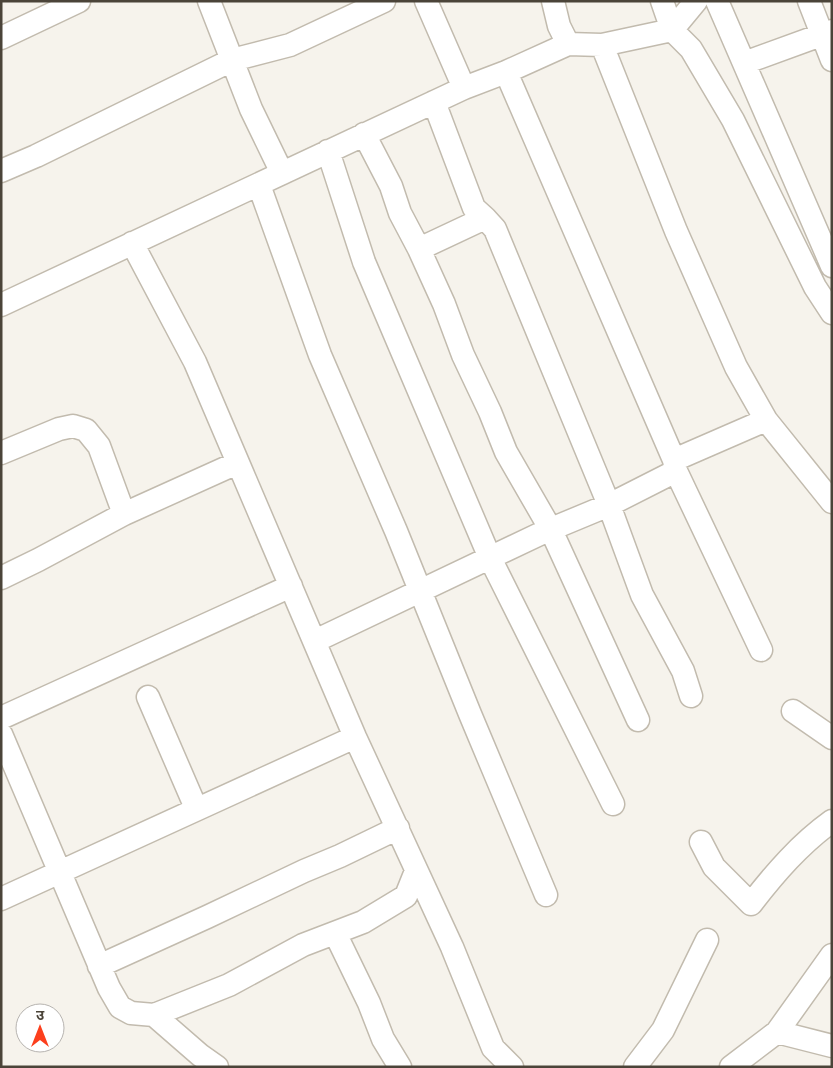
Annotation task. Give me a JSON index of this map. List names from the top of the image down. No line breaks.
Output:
{"north":"top"}
